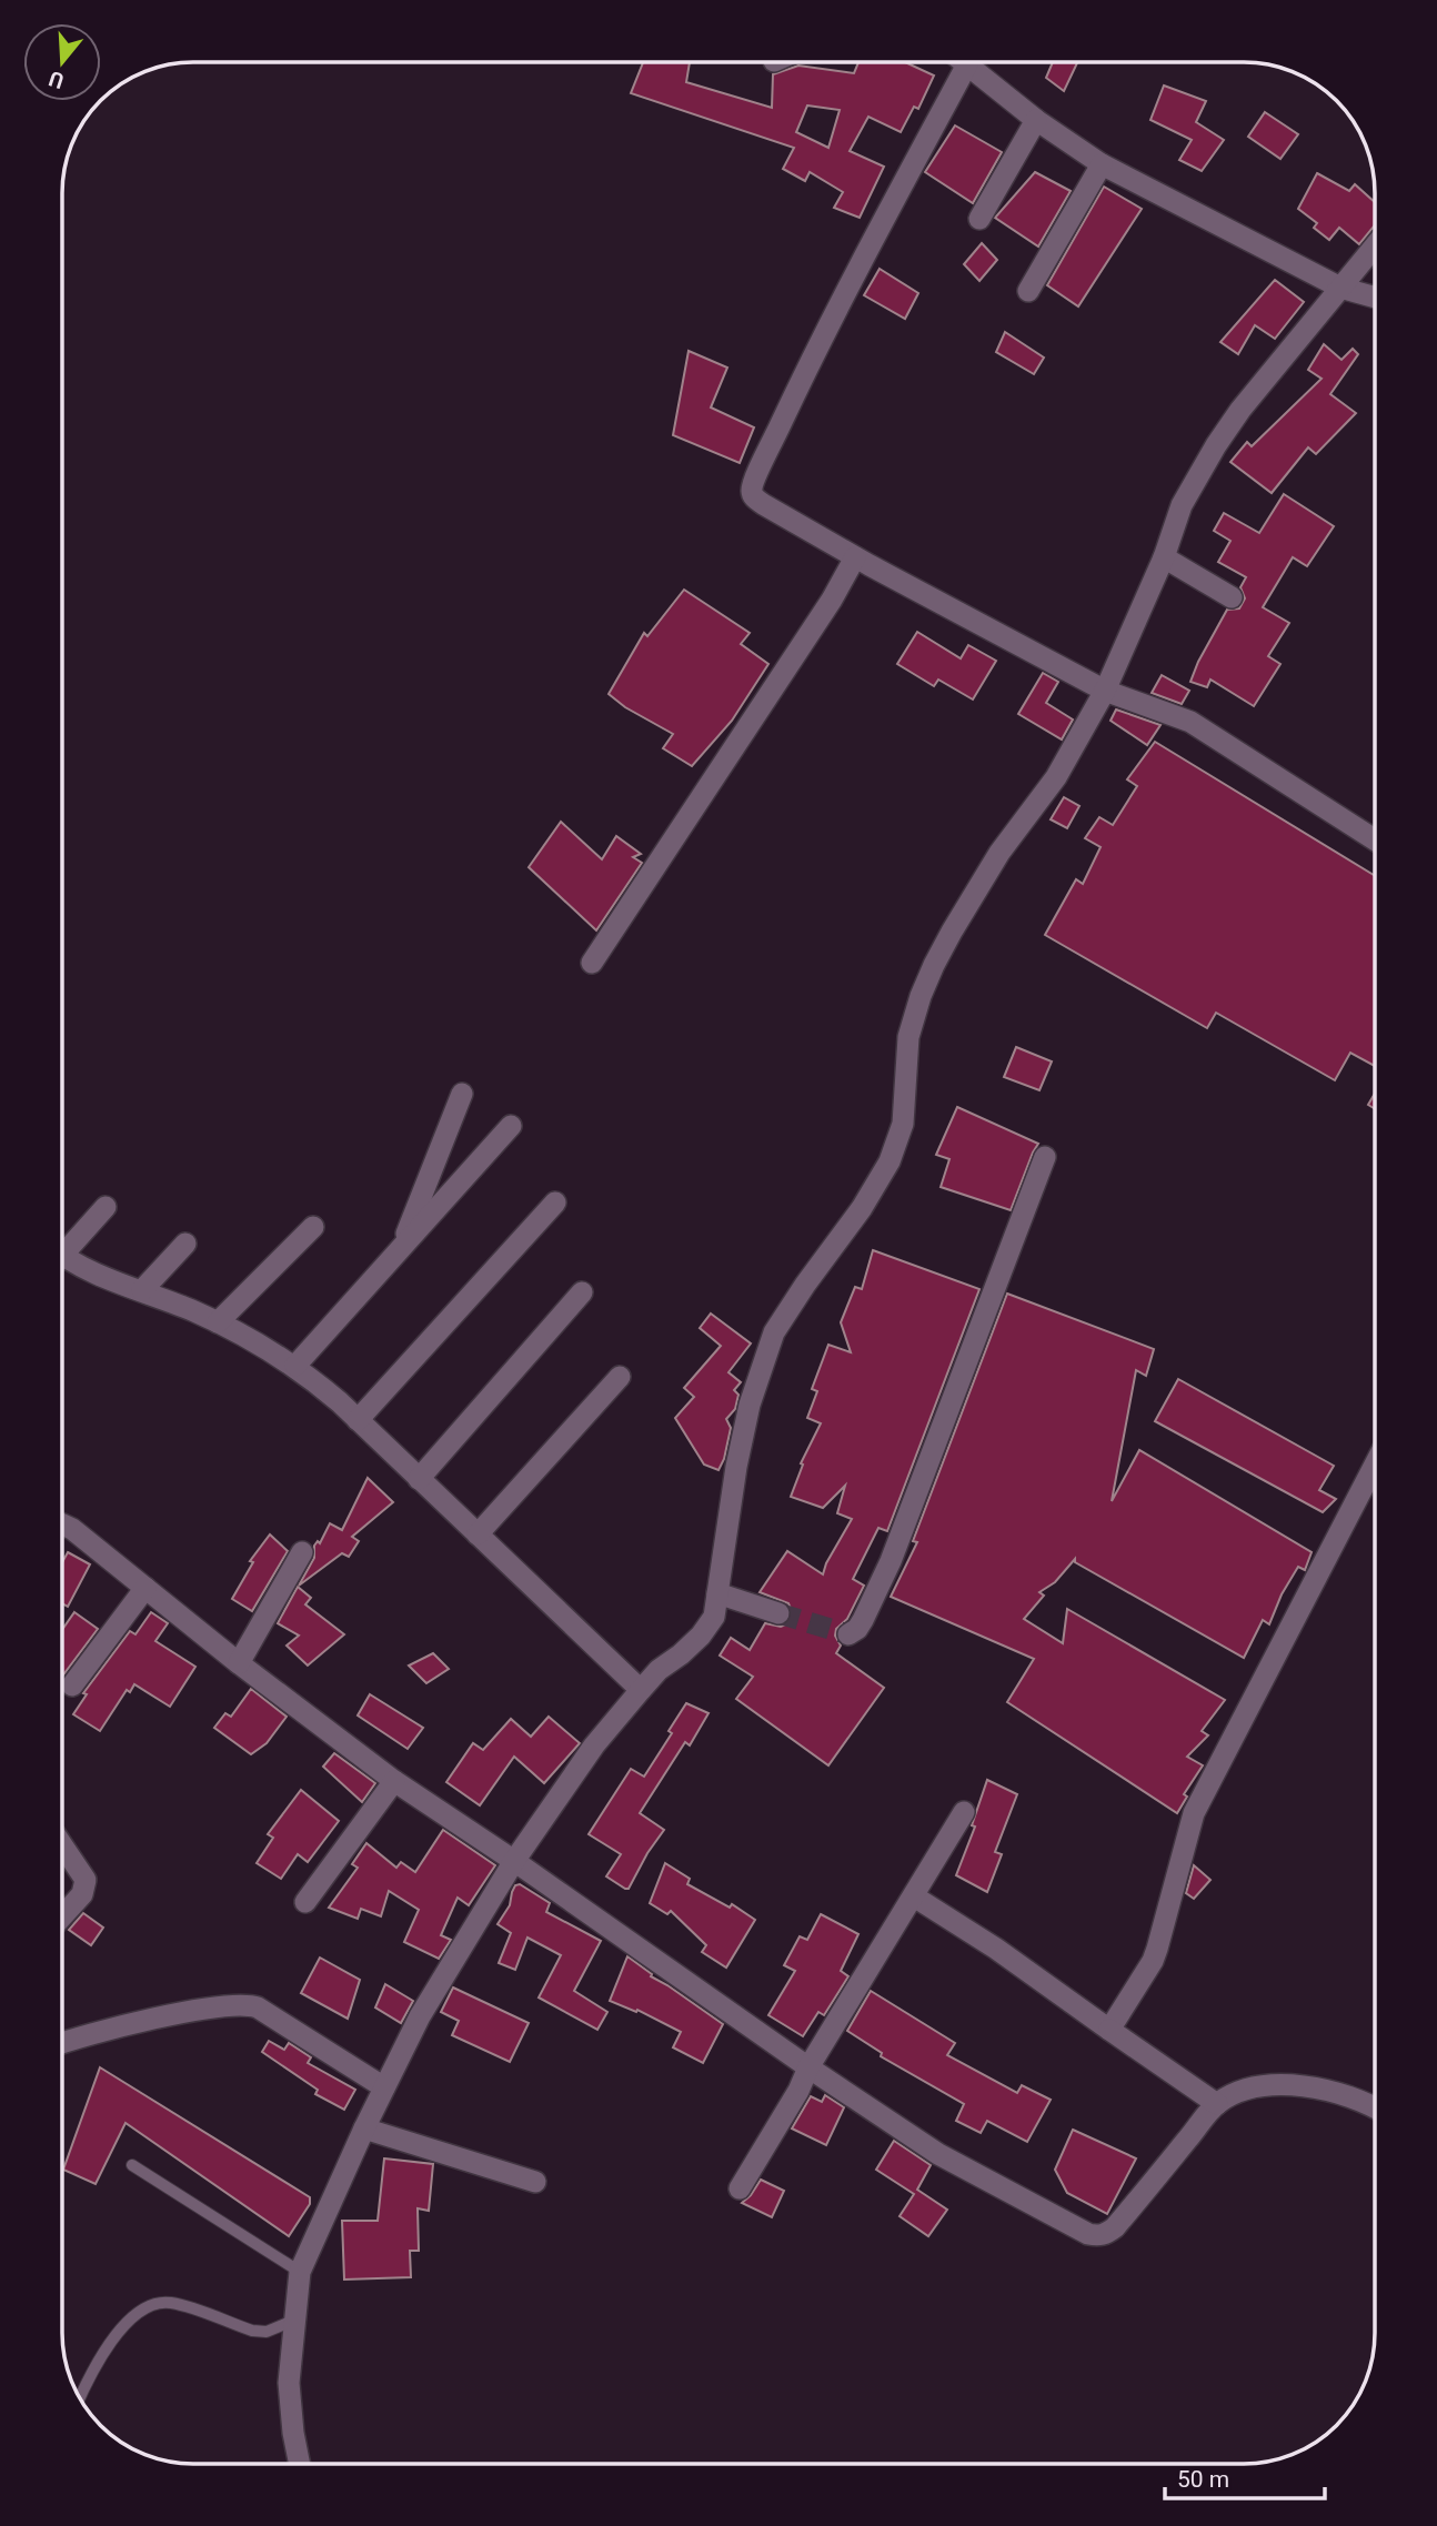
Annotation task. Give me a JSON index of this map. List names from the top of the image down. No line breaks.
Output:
{"scale_bar":"50 m","north":"bottom"}
